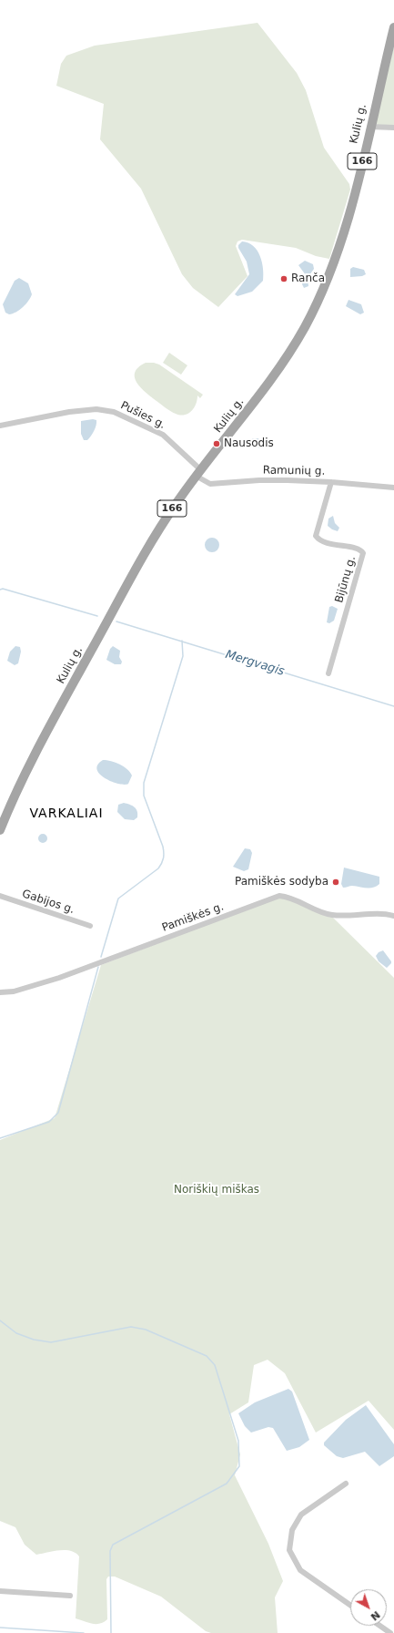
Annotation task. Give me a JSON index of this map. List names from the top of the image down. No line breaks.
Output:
{"streets":{"main road":["Kulių g.","166"],"street":["Pušies g.","Ramunių g.","Bijūnų g.","Gabijos g.","Pamiškės g."]},"crossings":[["Kulių g.","Pušies g."],["Kulių g.","Ramunių g."],["Pušies g.","Ramunių g."],["Ramunių g.","Bijūnų g."]],"districts":["VARKALIAI"],"water":["Mergvagis"],"parks":["Noriškių miškas"],"places":["Ranča","Nausodis","Pamiškės sodyba"],"north":"bottom right"}
